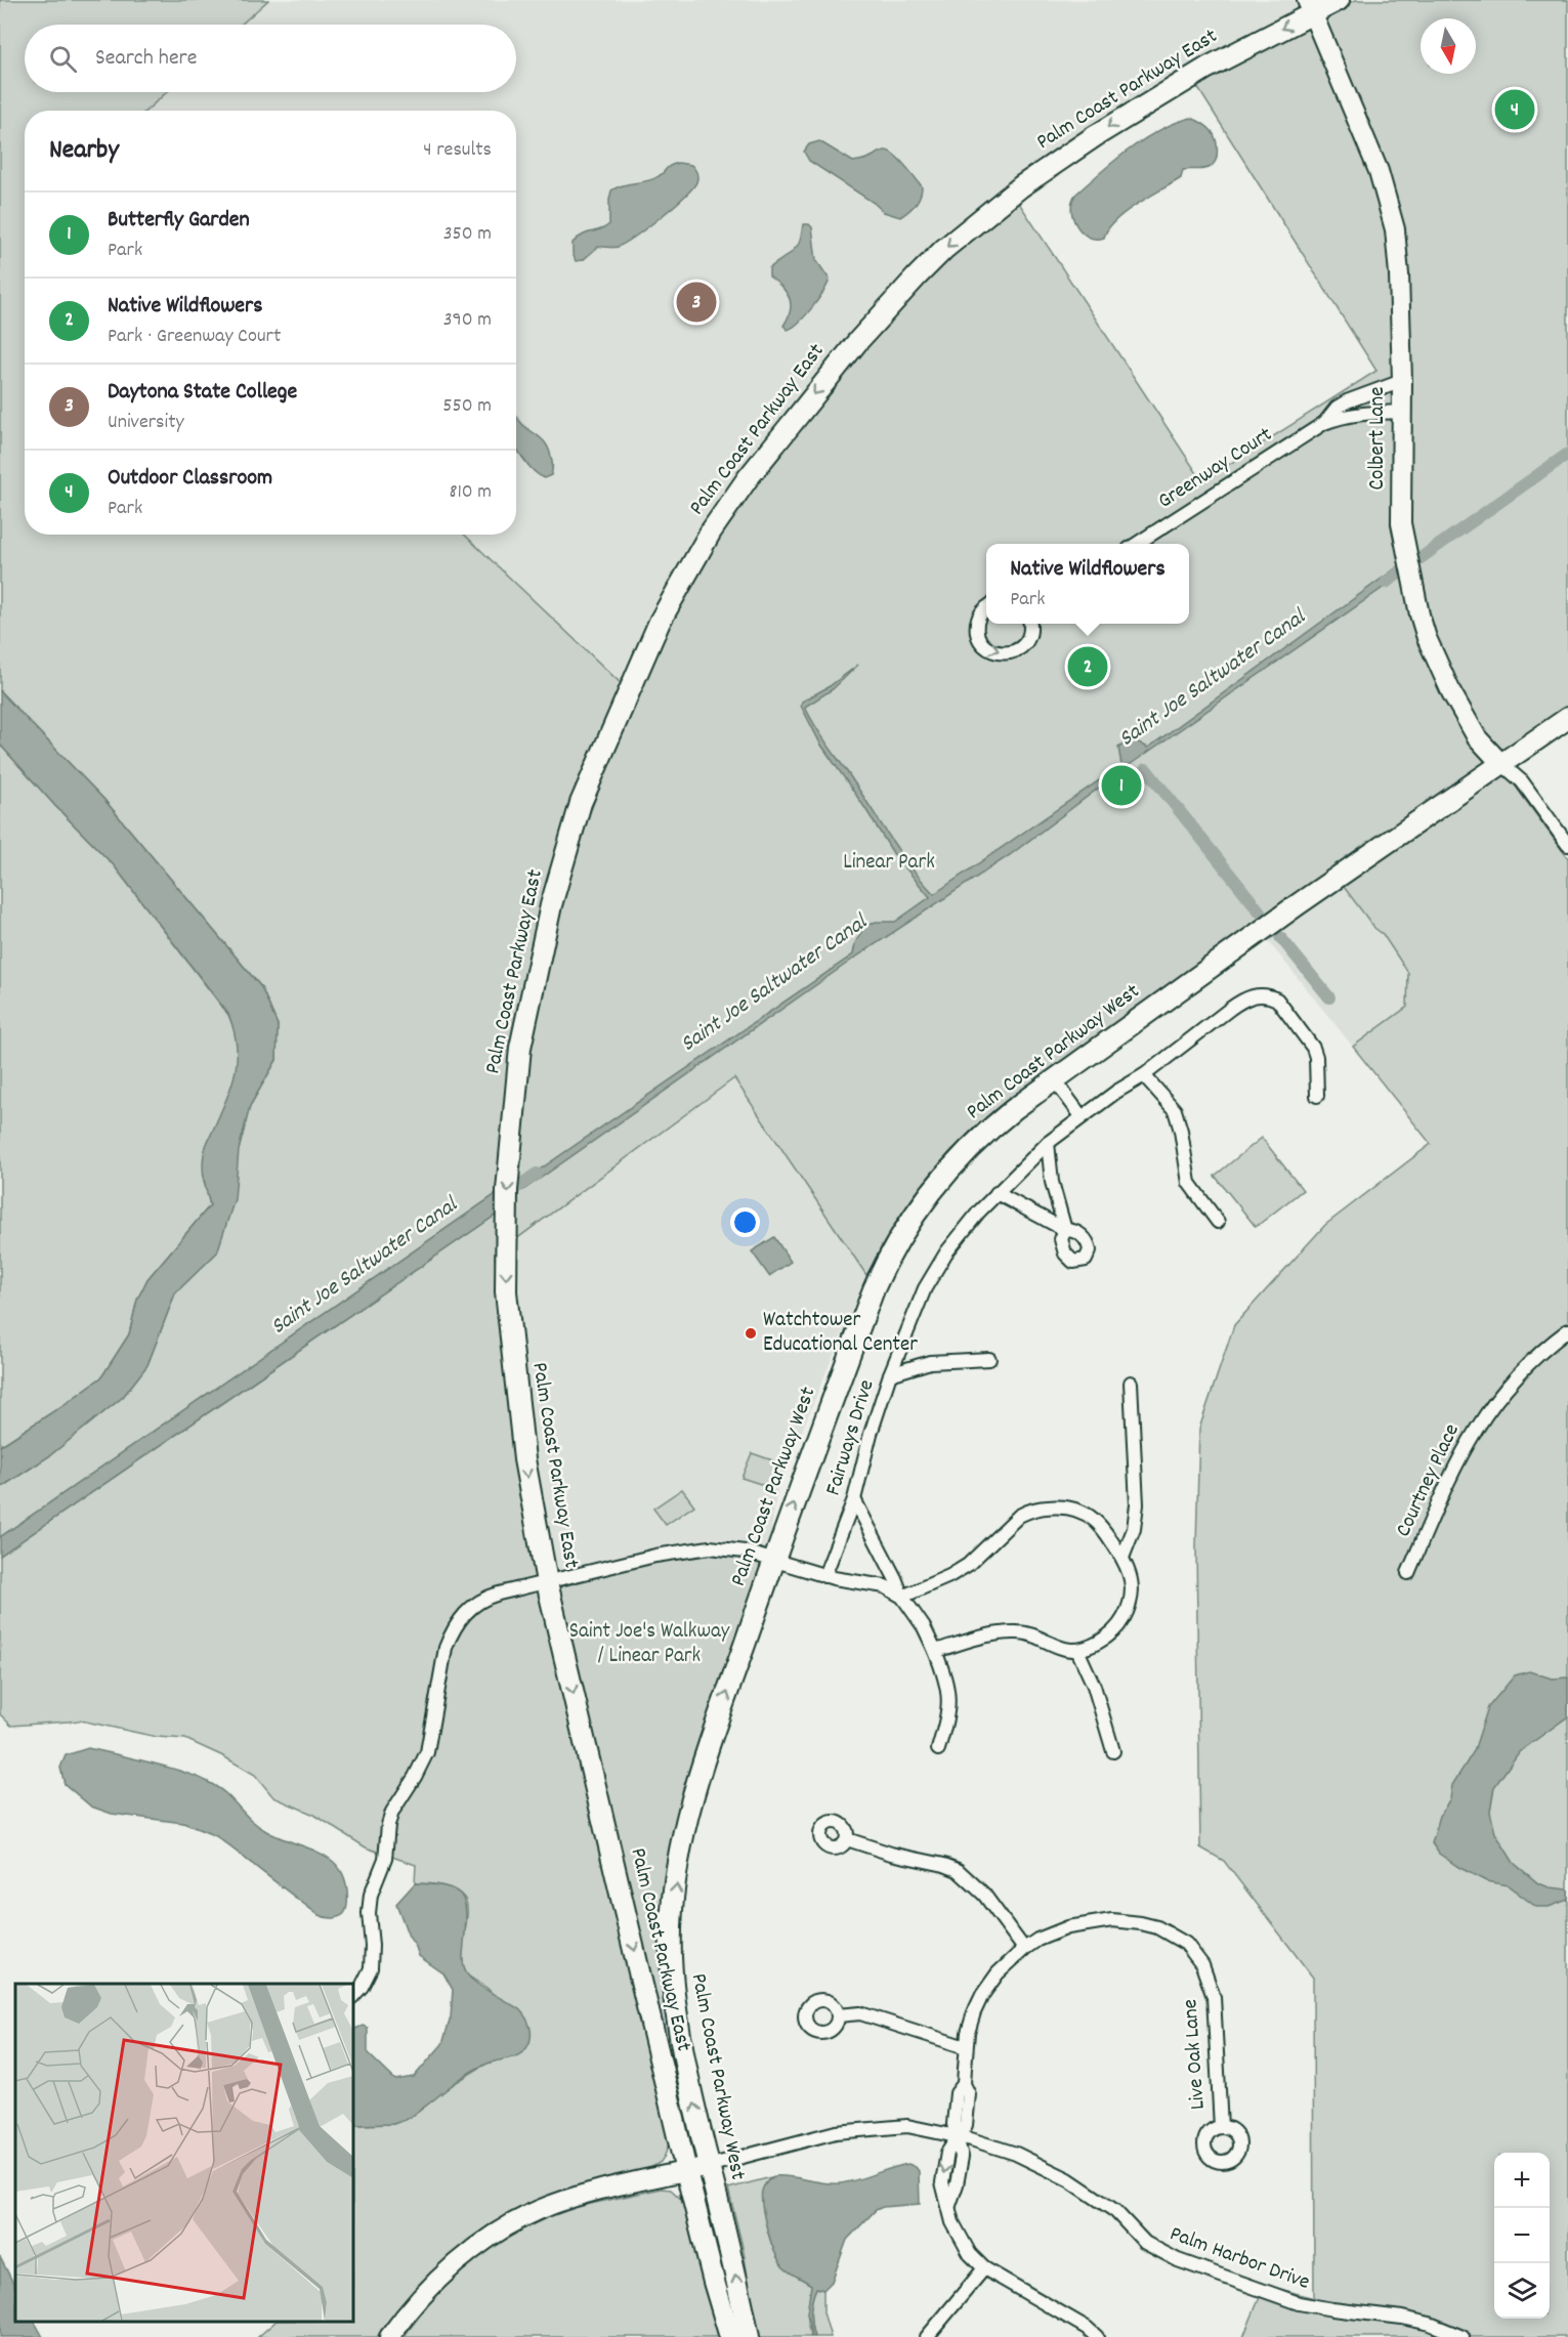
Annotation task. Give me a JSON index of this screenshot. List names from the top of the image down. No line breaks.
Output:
{"streets":{"main road":["Palm Coast Parkway East","Palm Coast Parkway West"],"street":["Colbert Lane","Greenway Court","Fairways Drive","Courtney Place","Live Oak Lane","Palm Harbor Drive"]},"crossings":[["Palm Coast Parkway East","Colbert Lane"],["Colbert Lane","Palm Coast Parkway West"],["Palm Coast Parkway West","Palm Harbor Drive"],["Live Oak Lane","Palm Harbor Drive"]],"one_way":["Palm Coast Parkway East","Palm Coast Parkway West"],"water":["Saint Joe Saltwater Canal"],"parks":["Linear Park","Saint Joe's Walkway / Linear Park"],"places":["Watchtower Educational Center"],"north":"bottom","page":{"search":"Search here","pins":["4","3","2","1"],"heading":["Nearby","4 results"],"list":[{"mark":"1","name":"Butterfly Garden","note":"Park","value":"350 m"},{"mark":"2","name":"Native Wildflowers","note":"Park · Greenway Court","value":"390 m"},{"mark":"3","name":"Daytona State College","note":"University","value":"550 m"},{"mark":"4","name":"Outdoor Classroom","note":"Park","value":"810 m"}],"popup":["Native Wildflowers","Park"],"map_buttons":["+","−"]}}
